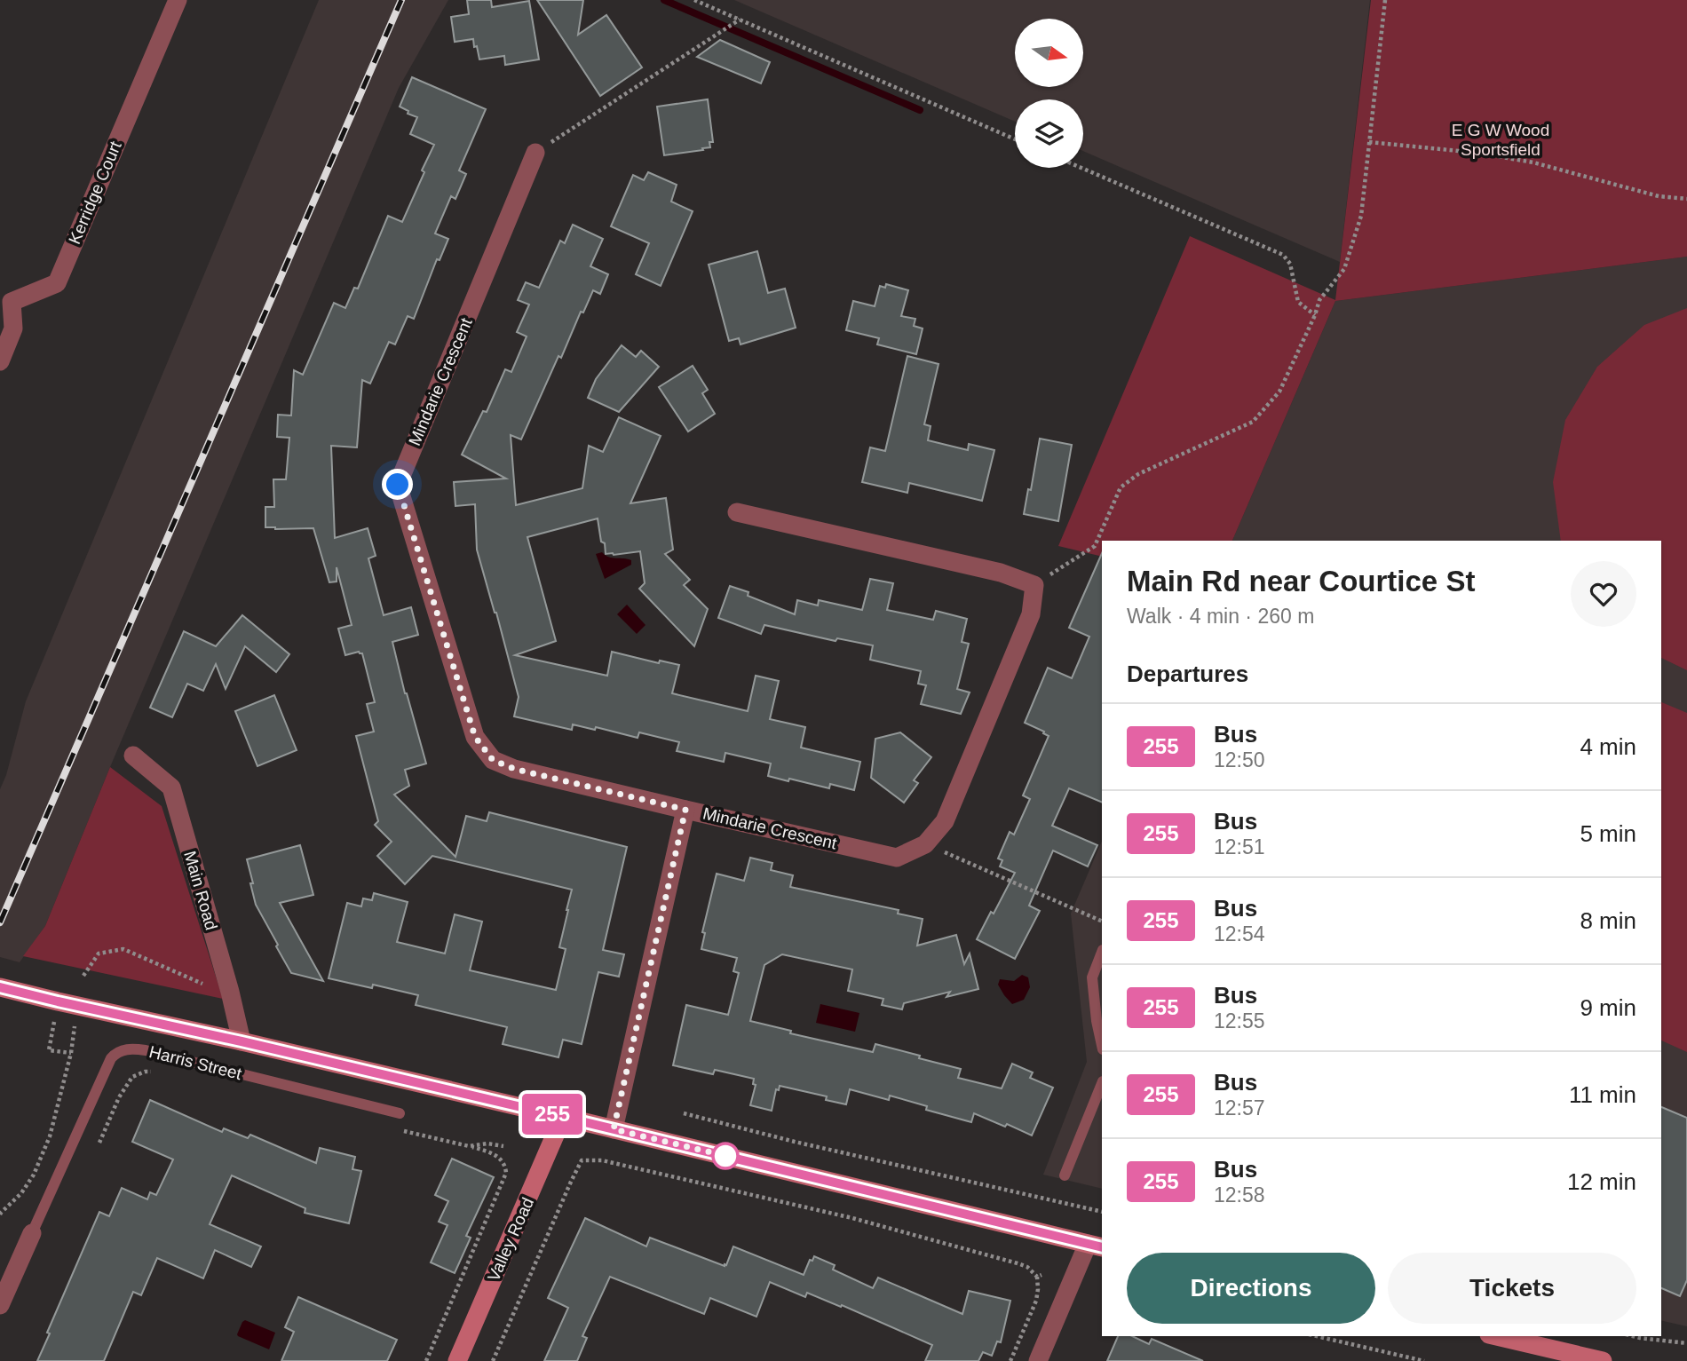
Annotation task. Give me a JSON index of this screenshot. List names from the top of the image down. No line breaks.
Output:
{"streets":{"main road":["Valley Road"],"street":["Kerridge Court","Mindarie Crescent","Main Road","Harris Street"]},"parks":["E G W Wood Sportsfield"],"lines":["bus line 255"],"north":"right","page":{"on_map":"255","heading":[["Main Rd near Courtice St","Walk · 4 min · 260 m"],"Departures"],"list":[{"mark":"255","name":"Bus","note":"12:50","value":"4 min"},{"mark":"255","name":"Bus","note":"12:51","value":"5 min"},{"mark":"255","name":"Bus","note":"12:54","value":"8 min"},{"mark":"255","name":"Bus","note":"12:55","value":"9 min"},{"mark":"255","name":"Bus","note":"12:57","value":"11 min"},{"mark":"255","name":"Bus","note":"12:58","value":"12 min"}],"buttons":["Directions","Tickets"]}}
